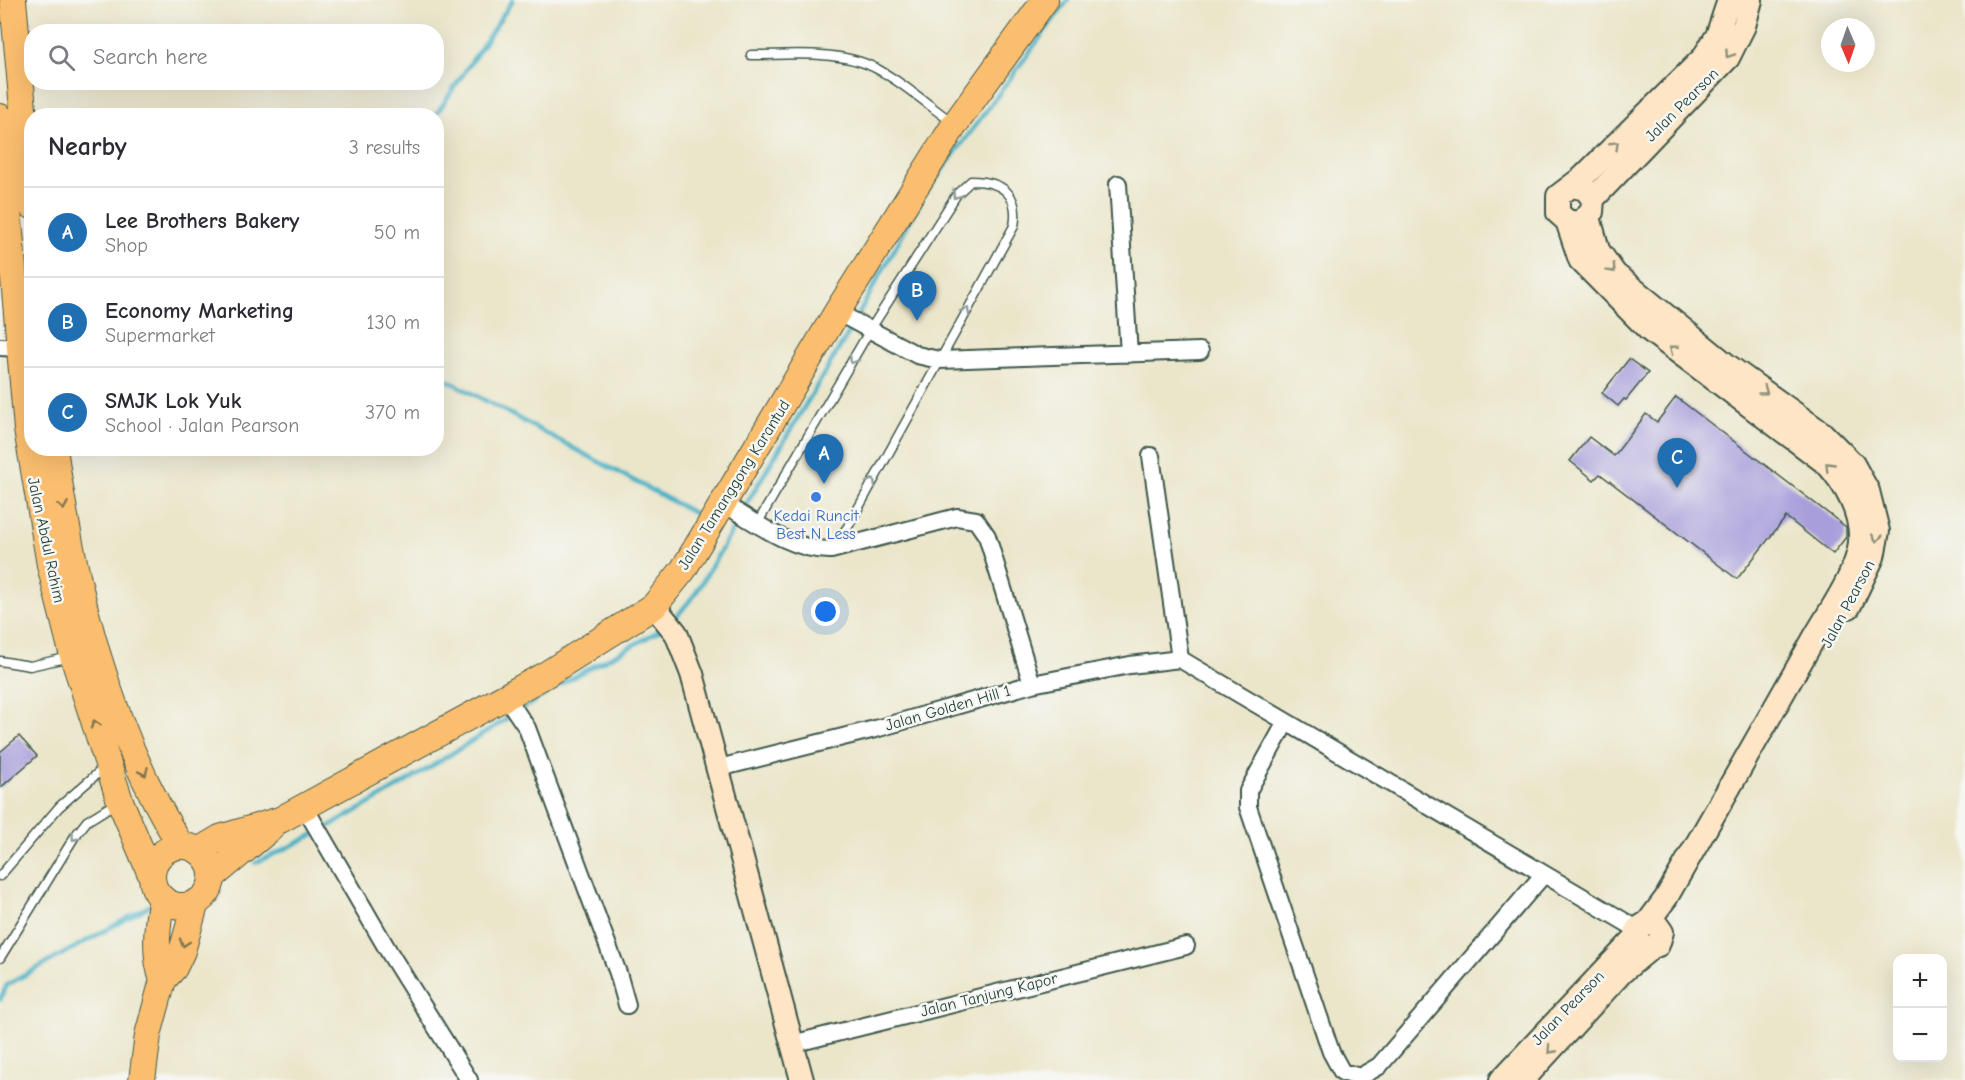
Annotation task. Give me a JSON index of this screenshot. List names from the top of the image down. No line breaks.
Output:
{"streets":{"main road":["Jalan Pearson","Jalan Tamanggong Karantud","Jalan Abdul Rahim"],"street":["Jalan Golden Hill 1","Jalan Tanjung Kapor"]},"crossings":[["Jalan Tamanggong Karantud","Jalan Abdul Rahim"]],"places":["Kedai Runcit Best N Less"],"north":"bottom","page":{"search":"Search here","heading":["Nearby","3 results"],"list":[{"mark":"A","name":"Lee Brothers Bakery","note":"Shop","value":"50 m"},{"mark":"B","name":"Economy Marketing","note":"Supermarket","value":"130 m"},{"mark":"C","name":"SMJK Lok Yuk","note":"School · Jalan Pearson","value":"370 m"}],"pins":["B","A","C"],"map_buttons":["+","−"]}}
